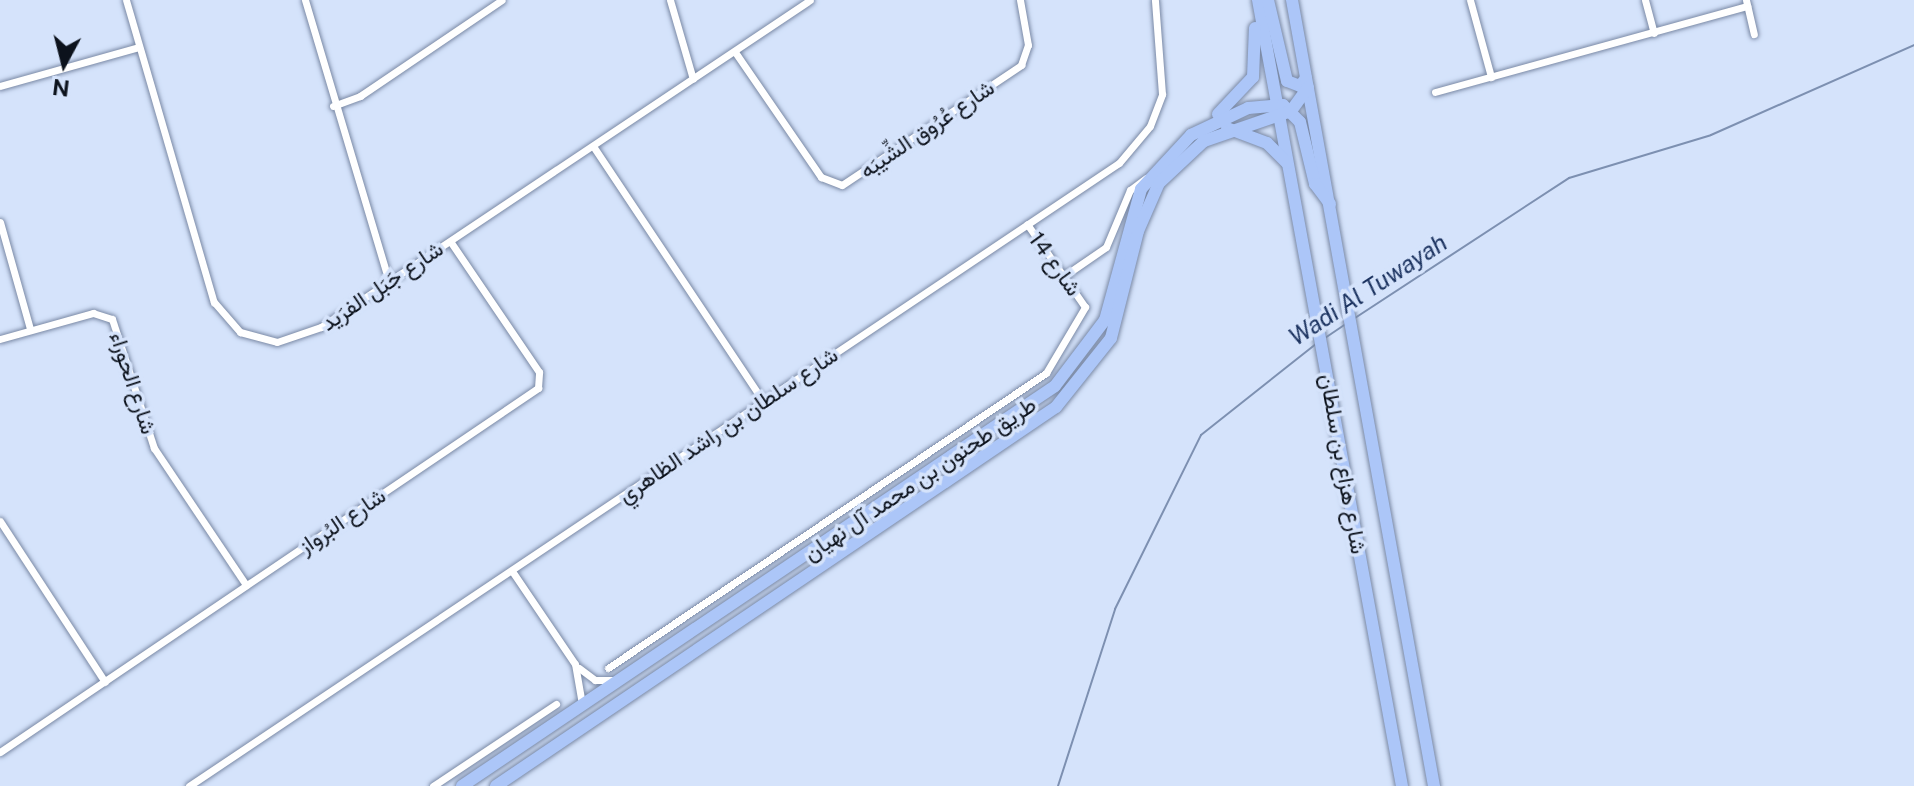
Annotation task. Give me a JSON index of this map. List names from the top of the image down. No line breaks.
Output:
{"streets":{"main road":["شارع هزاع بن سلطان","طريق طحنون بن محمد آل نهيان"],"street":["شارع عُرُوق الشِّيبَه","شارع 14","شارع جَبَل الفرَيد","شارع الحوراء","شارع سلطان بن راشد الظاهري","شارع البُرواز"]},"crossings":[["شارع عُرُوق الشِّيبَه","شارع جَبَل الفرَيد"],["شارع 14","شارع سلطان بن راشد الظاهري"],["شارع جَبَل الفرَيد","شارع البُرواز"],["شارع الحوراء","شارع البُرواز"],["شارع هزاع بن سلطان","طريق طحنون بن محمد آل نهيان"]],"water":["Wadi Al Tuwayah"],"north":"bottom"}
